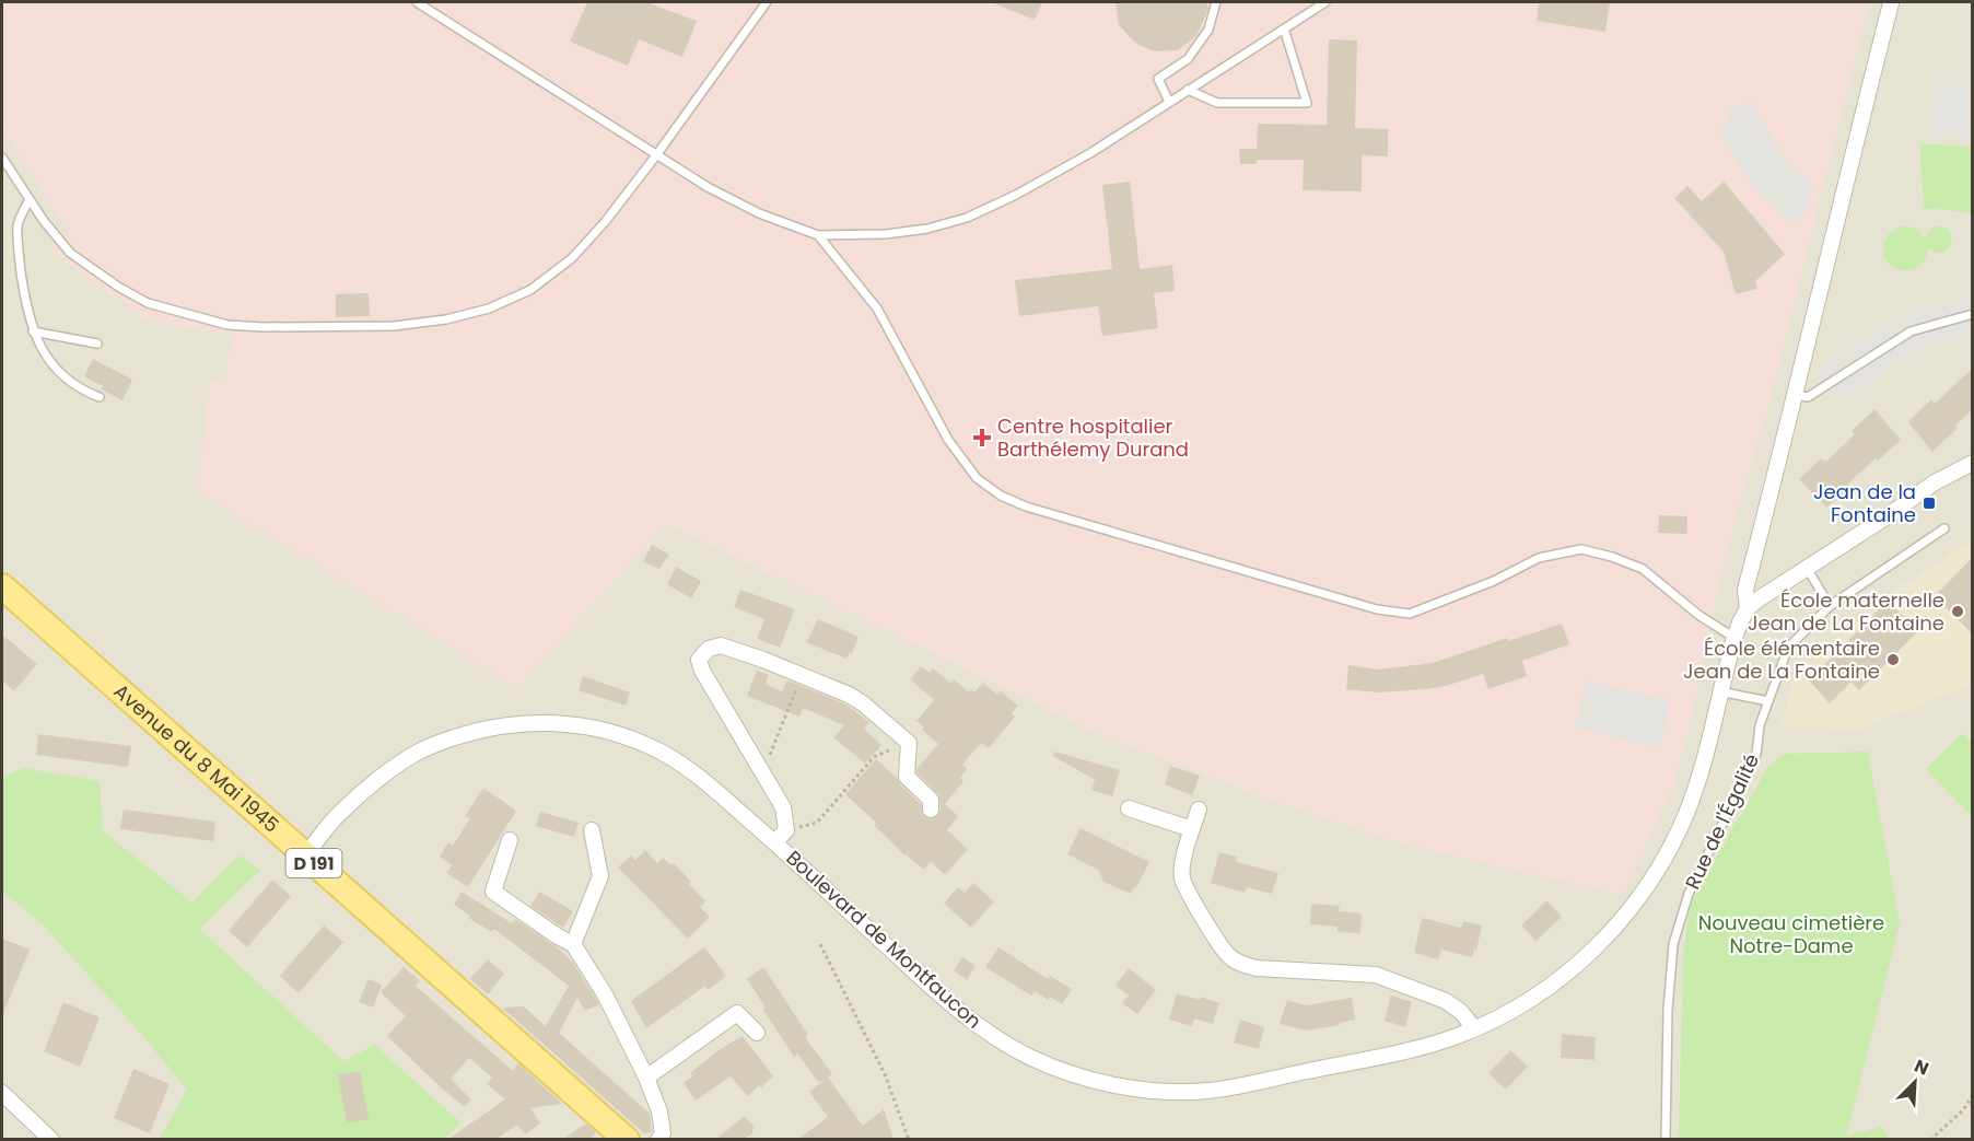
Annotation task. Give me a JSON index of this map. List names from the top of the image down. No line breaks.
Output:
{"streets":{"main road":["Avenue du 8 Mai 1945","D 191"],"street":["Boulevard de Montfaucon"],"lane":["Rue de l'Égalité"]},"crossings":[["Avenue du 8 Mai 1945","Boulevard de Montfaucon"]],"parks":["Nouveau cimetière Notre-Dame"],"places":{"health":["Centre hospitalier Barthélemy Durand"],"transit":["Jean de la Fontaine"],"other":["École maternelle Jean de La Fontaine","École élémentaire Jean de La Fontaine"]},"north":"top right"}
